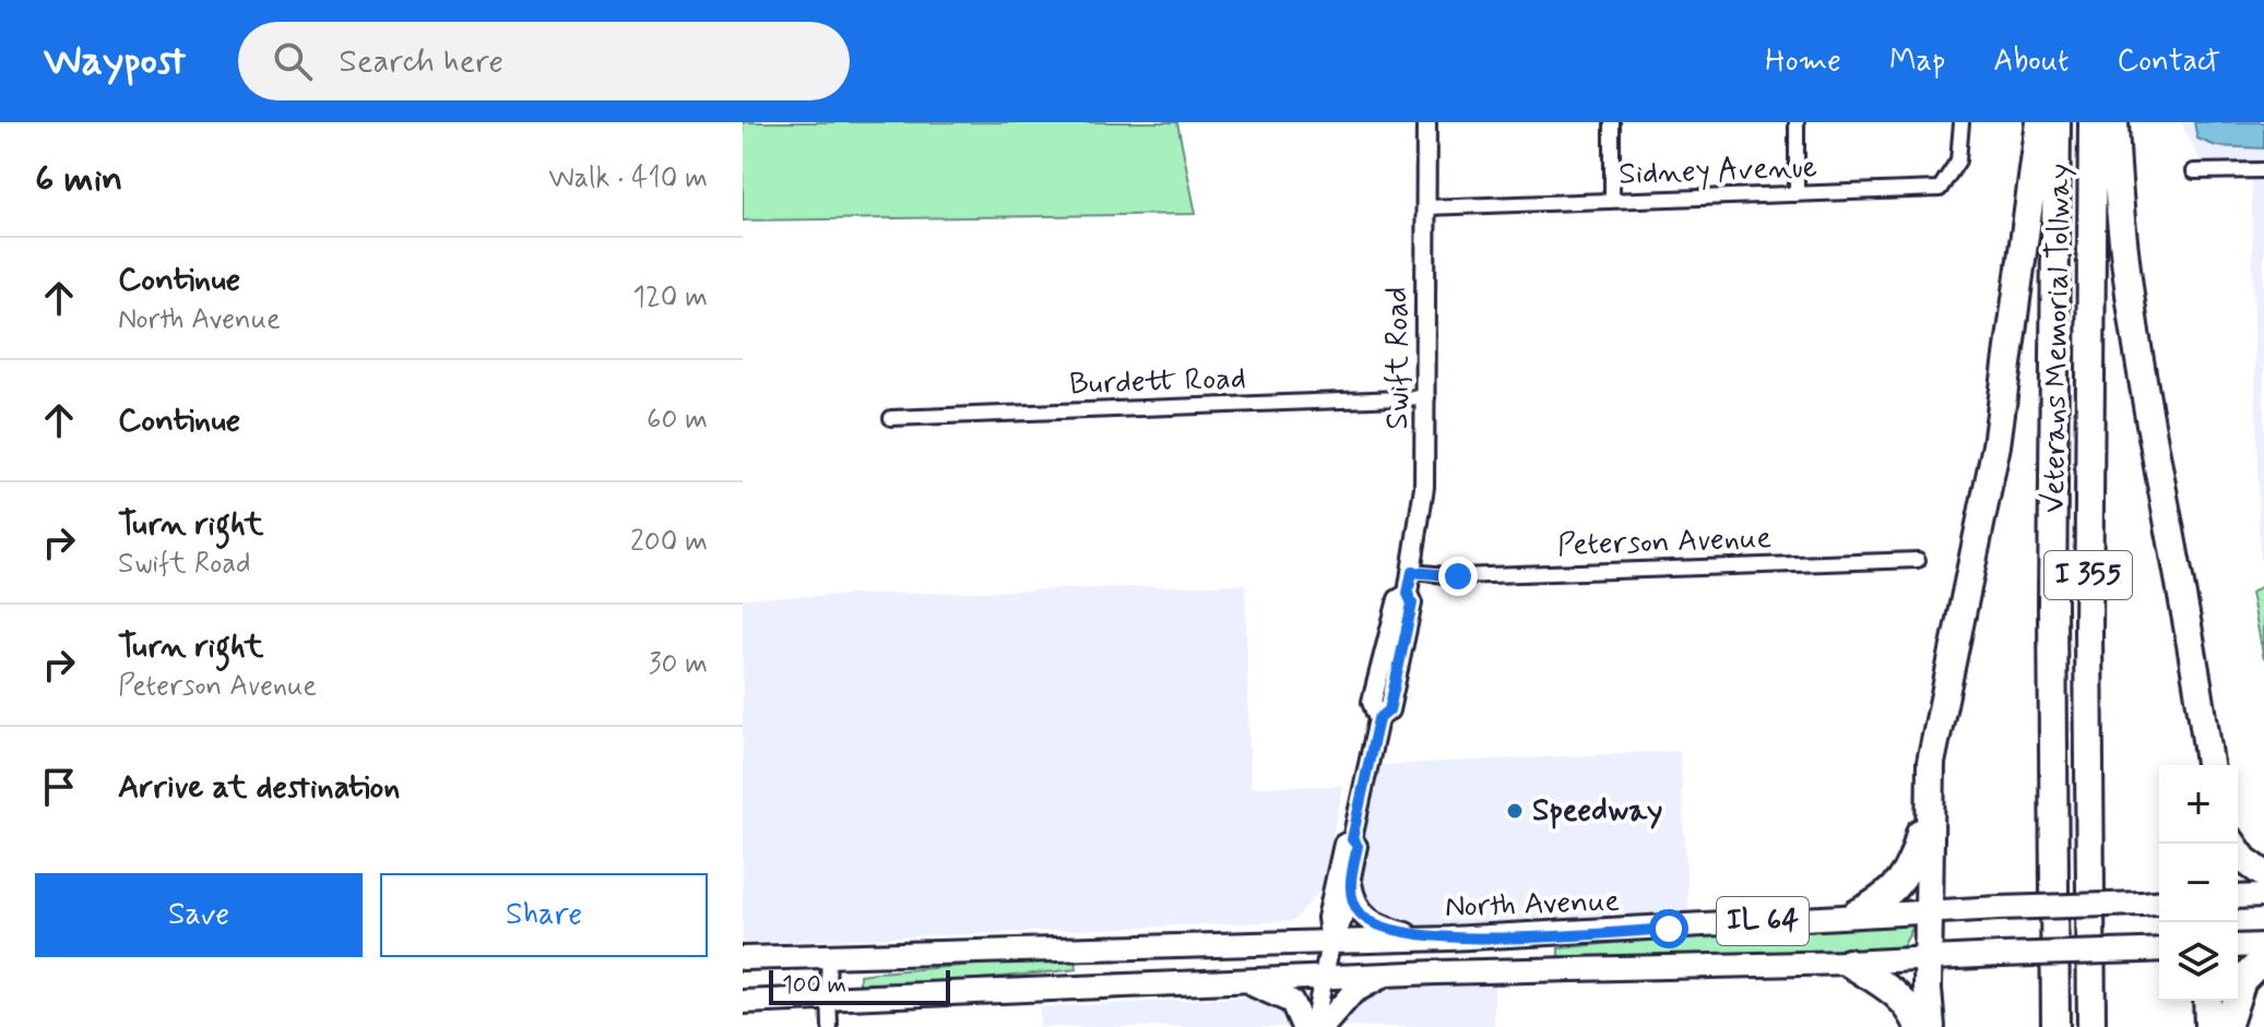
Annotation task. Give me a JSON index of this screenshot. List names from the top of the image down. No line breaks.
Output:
{"streets":{"highway":["Veterans Memorial Tollway","I 355"],"main road":["North Avenue","IL 64"],"street":["Sidney Avenue","Swift Road","Burdett Road","Peterson Avenue"]},"crossings":[["Sidney Avenue","Swift Road"],["Swift Road","Burdett Road"],["Swift Road","Peterson Avenue"],["Swift Road","North Avenue"]],"places":["Speedway"],"scale_bar":"100 m","page":{"header":"Waypost","search":"Search here","nav":["Home","Map","About","Contact"],"heading":["6 min","Walk · 410 m"],"list":[["Continue","North Avenue","120 m"],["Continue","60 m"],["Turn right","Swift Road","200 m"],["Turn right","Peterson Avenue","30 m"],"Arrive at destination"],"map_buttons":["+","−"],"buttons":["Save","Share"],"scale":"100 m"}}
